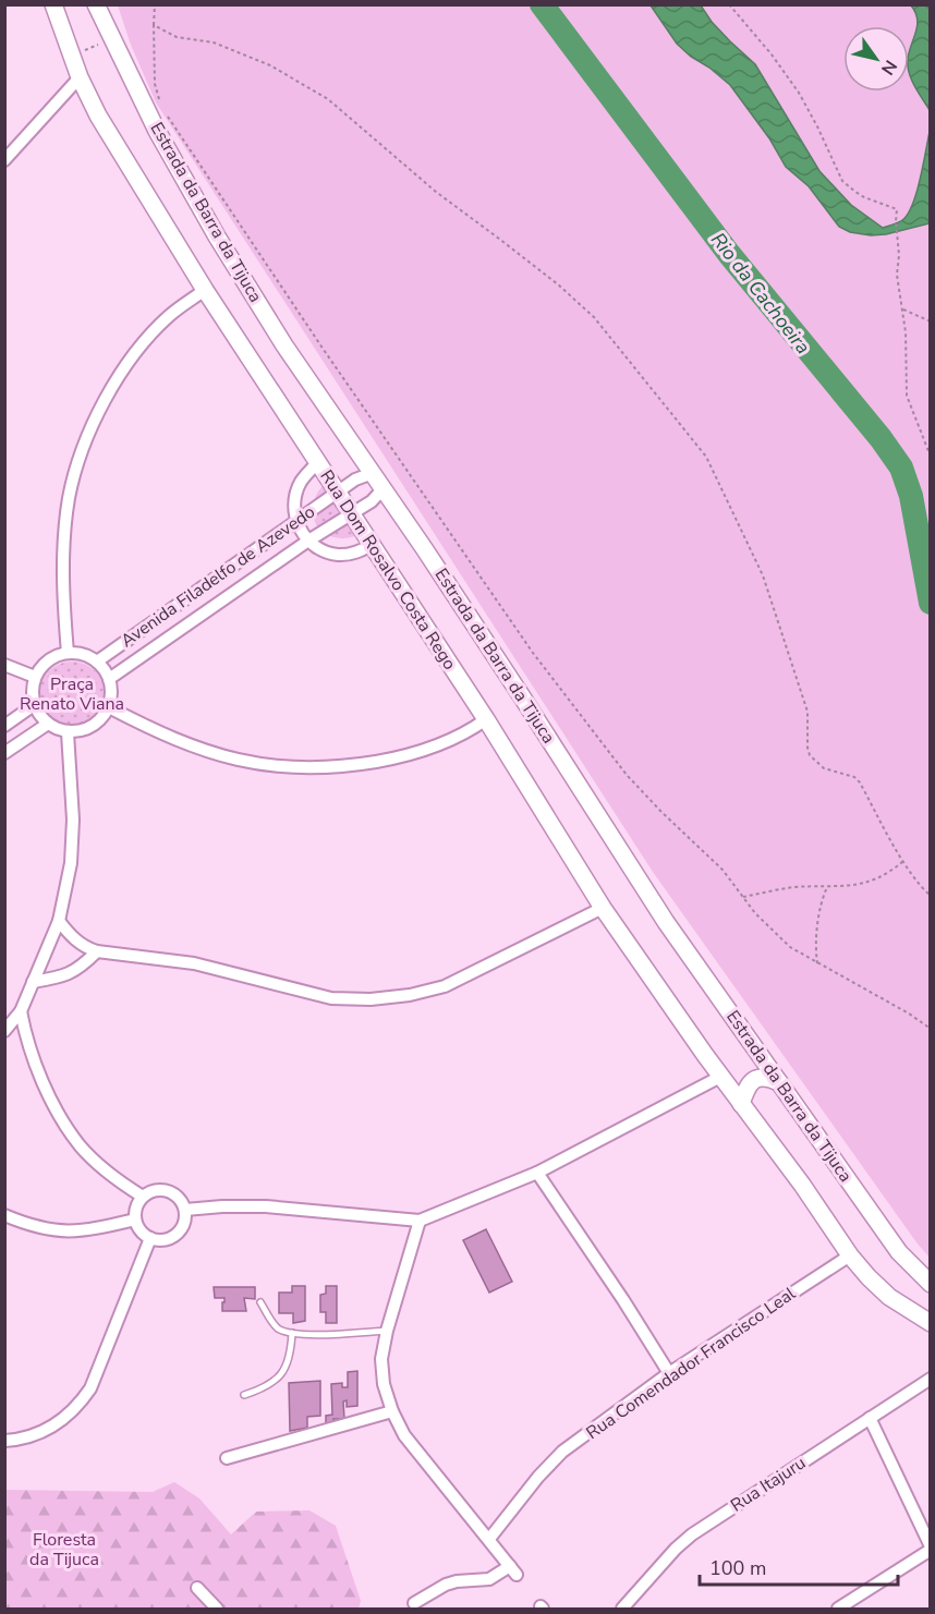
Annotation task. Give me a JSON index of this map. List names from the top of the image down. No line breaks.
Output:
{"streets":{"main road":["Estrada da Barra da Tijuca","Rua Dom Rosalvo Costa Rego"],"street":["Avenida Filadelfo de Azevedo","Rua Comendador Francisco Leal","Rua Itajuru"]},"crossings":[["Estrada da Barra da Tijuca","Avenida Filadelfo de Azevedo"],["Rua Dom Rosalvo Costa Rego","Avenida Filadelfo de Azevedo"]],"water":["Rio da Cachoeira"],"parks":["Praça Renato Viana","Floresta da Tijuca"],"scale_bar":"100 m","north":"bottom right"}
